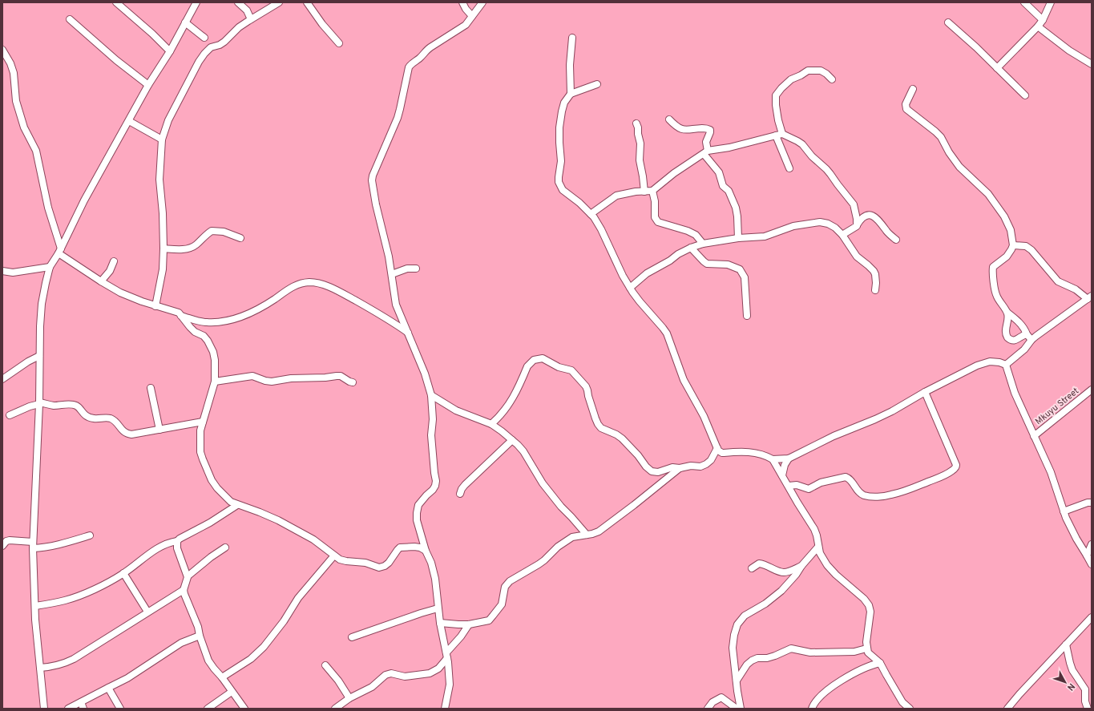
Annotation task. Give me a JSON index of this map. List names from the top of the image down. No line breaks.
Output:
{"streets":{"street":["Mkuyu Street"]},"north":"bottom right"}
